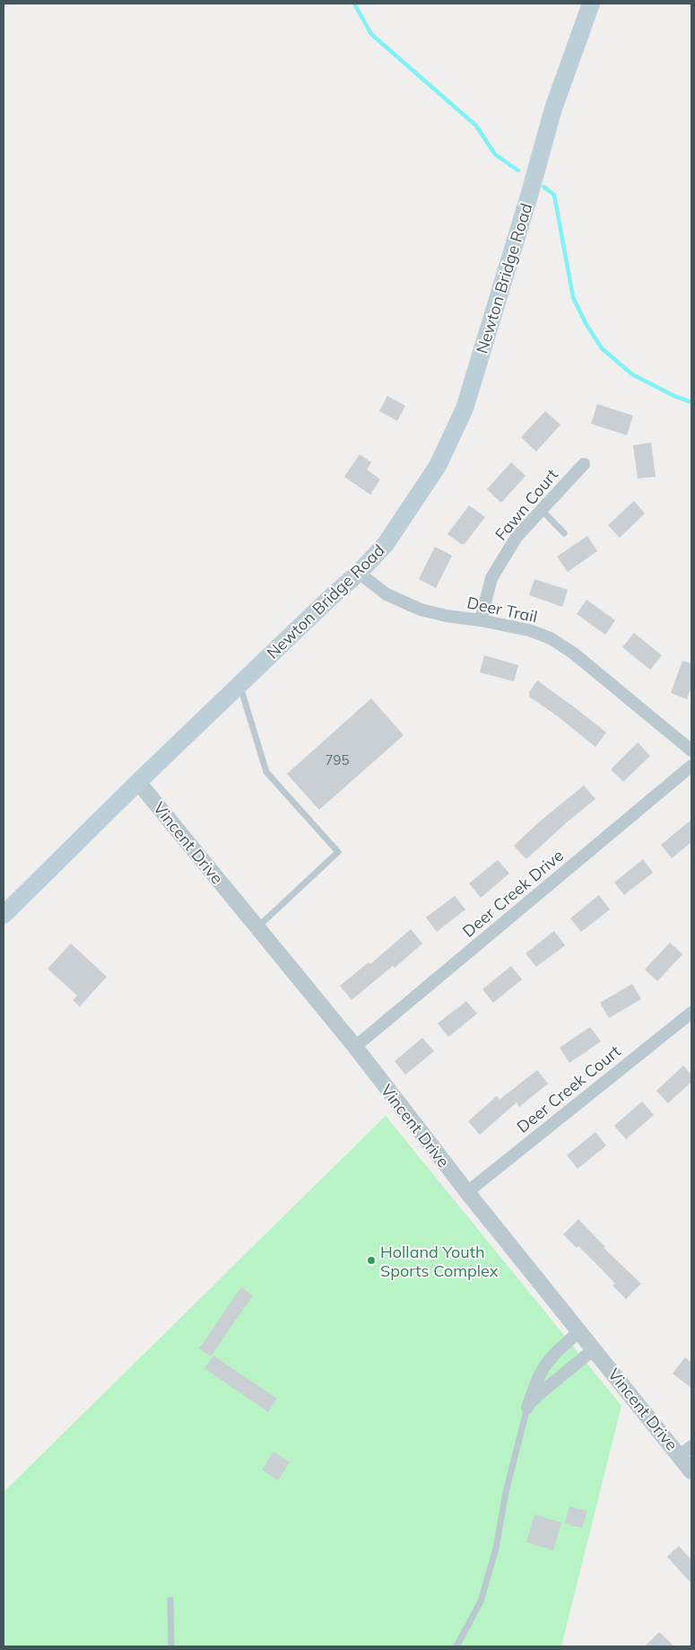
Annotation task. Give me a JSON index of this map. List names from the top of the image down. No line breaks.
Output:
{"streets":{"main road":["Newton Bridge Road"],"street":["Fawn Court","Deer Trail","Vincent Drive","Deer Creek Drive","Deer Creek Court"]},"crossings":[["Newton Bridge Road","Deer Trail"],["Newton Bridge Road","Vincent Drive"],["Fawn Court","Deer Trail"],["Vincent Drive","Deer Creek Drive"],["Vincent Drive","Deer Creek Court"]],"places":["Holland Youth Sports Complex"],"house_numbers":["795"]}
